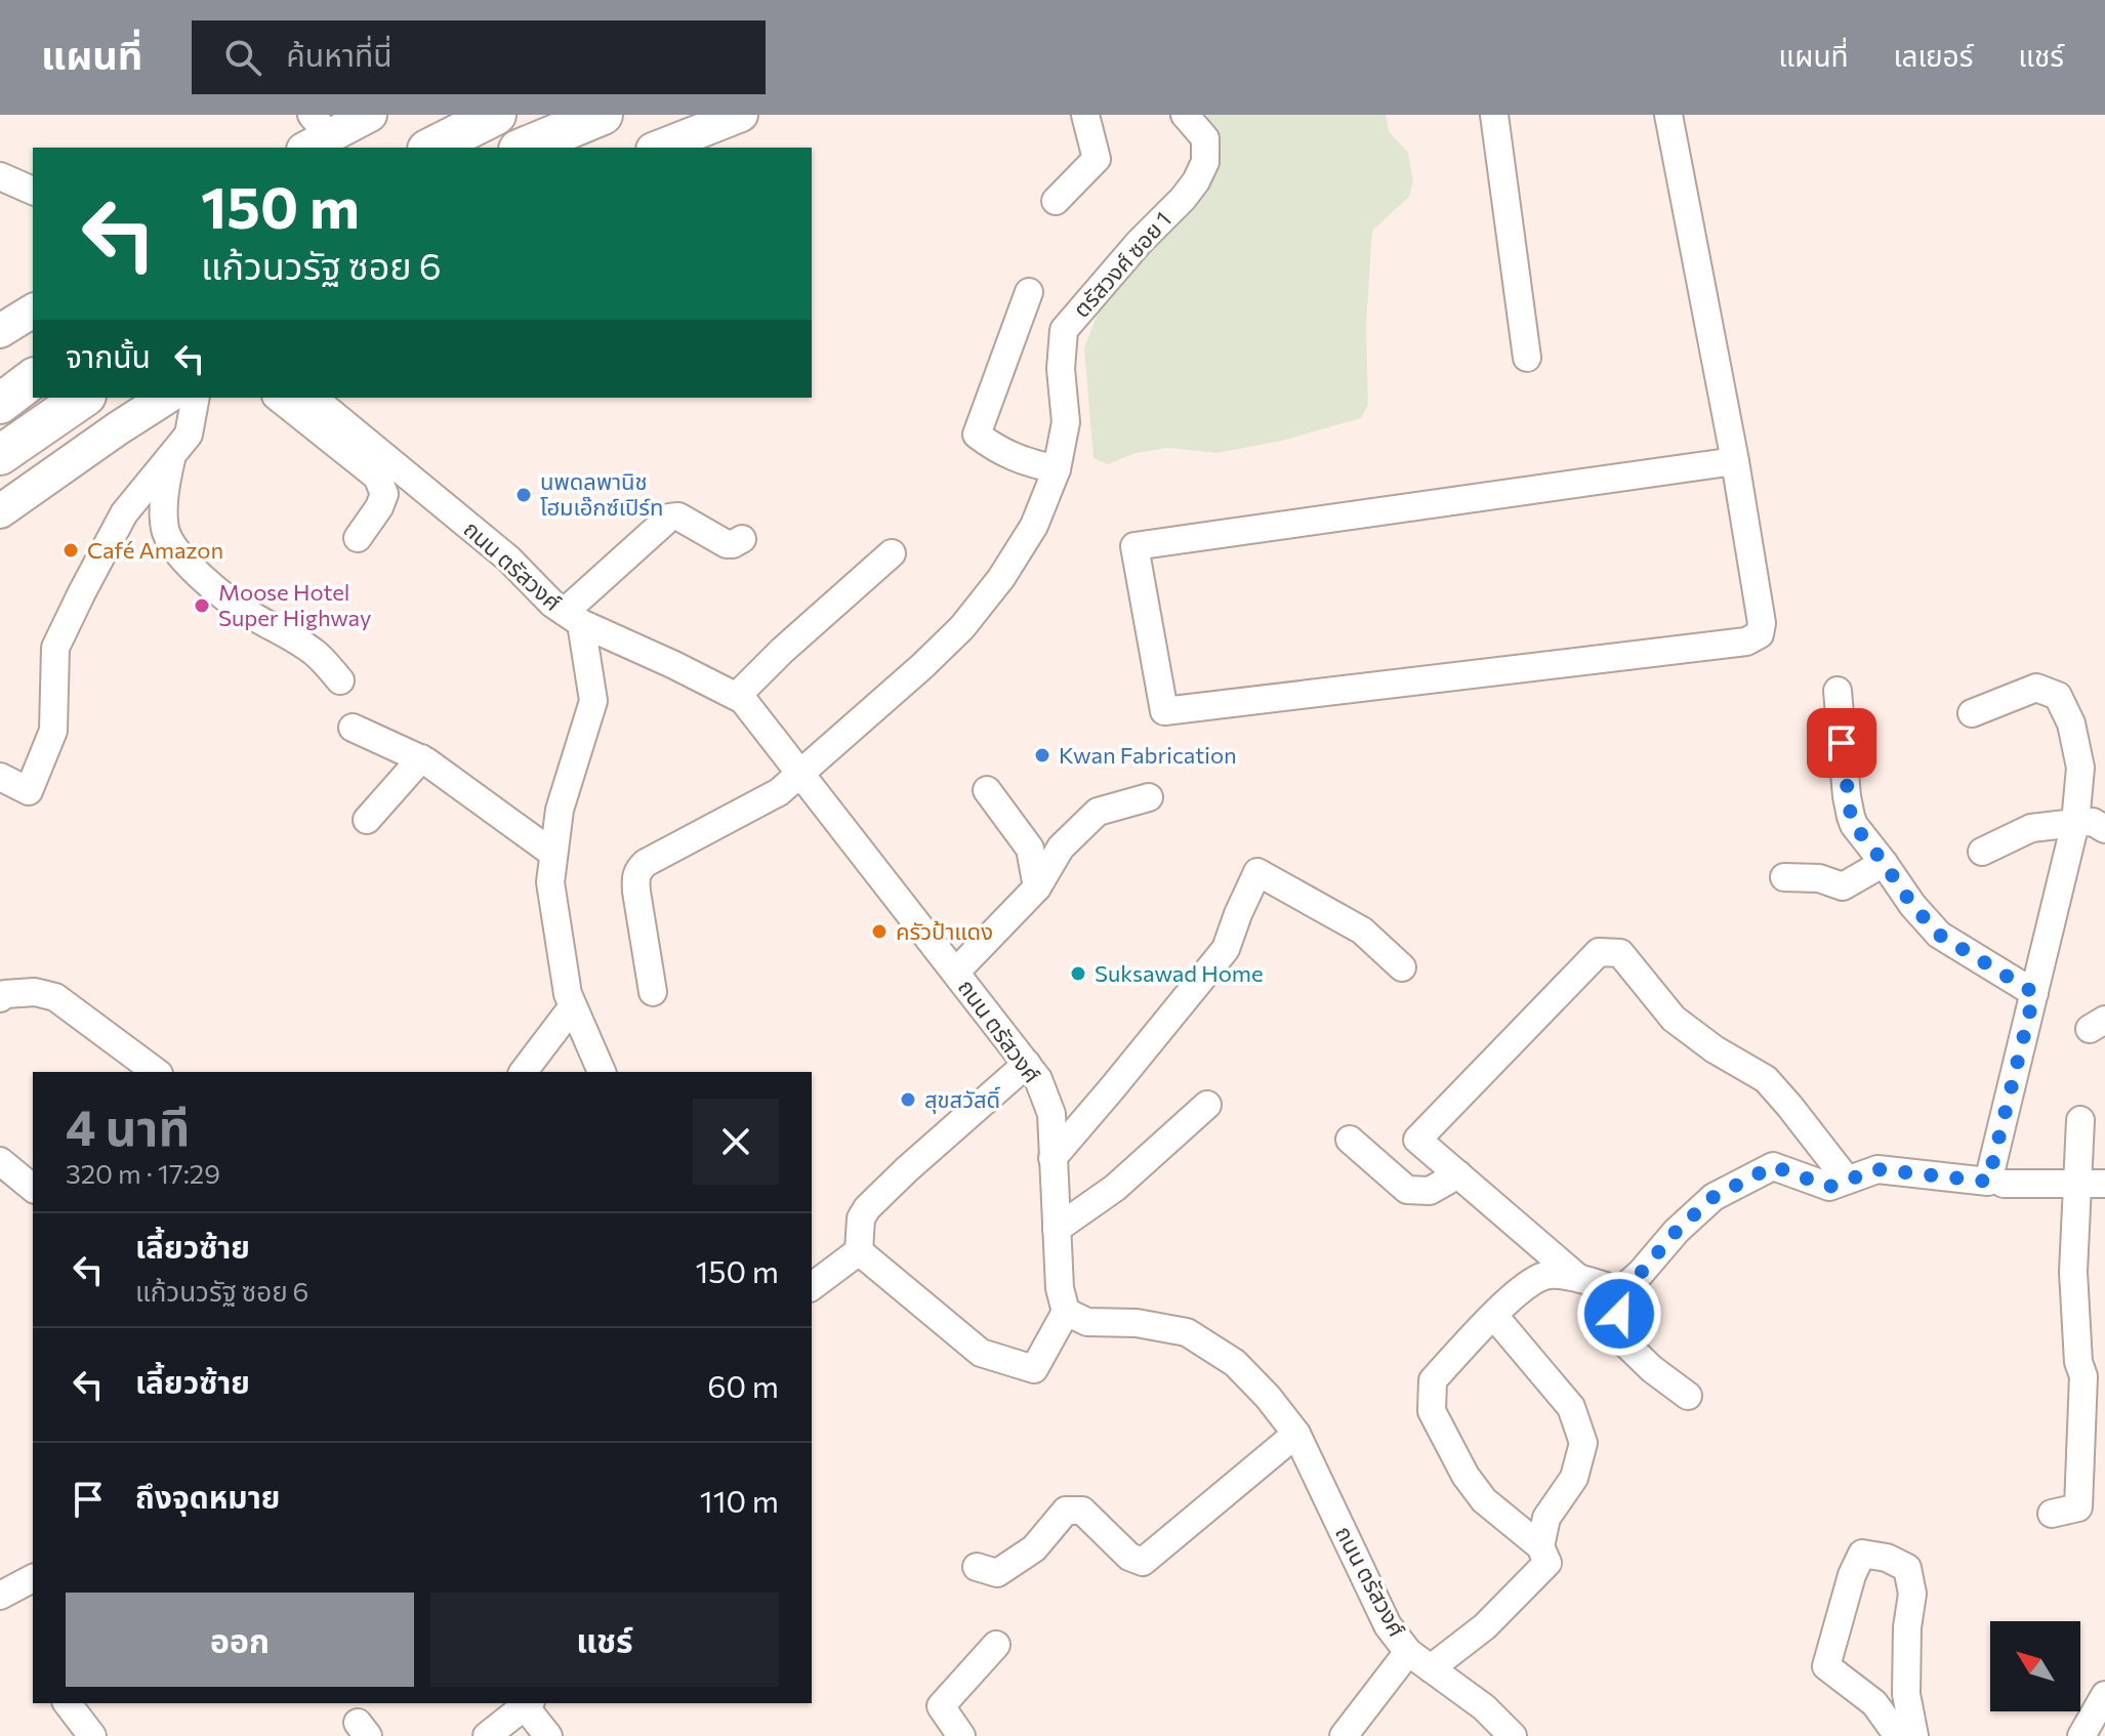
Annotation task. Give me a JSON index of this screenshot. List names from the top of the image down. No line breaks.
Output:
{"streets":{"street":["ตรัสวงศ์ ซอย 1","ถนน ตรัสวงศ์"]},"crossings":[["ตรัสวงศ์ ซอย 1","ถนน ตรัสวงศ์"]],"places":["นพดลพานิช โฮมเอ๊กซ์เปิร์ท","Café Amazon","Moose Hotel Super Highway","Kwan Fabrication","ครัวป้าแดง","Suksawad Home","สุขสวัสดิ์"],"north":"top left","page":{"header":"แผนที่","search":"ค้นหาที่นี่","nav":["แผนที่","เลเยอร์","แชร์"],"turn":["150 m","แก้วนวรัฐ ซอย 6"],"then":"จากนั้น","heading":["4 นาที","320 m · 17:29"],"list":[{"name":"เลี้ยวซ้าย","note":"แก้วนวรัฐ ซอย 6","value":"150 m"},{"name":"เลี้ยวซ้าย","value":"60 m"},{"name":"ถึงจุดหมาย","value":"110 m"}],"buttons":["ออก","แชร์"]}}
